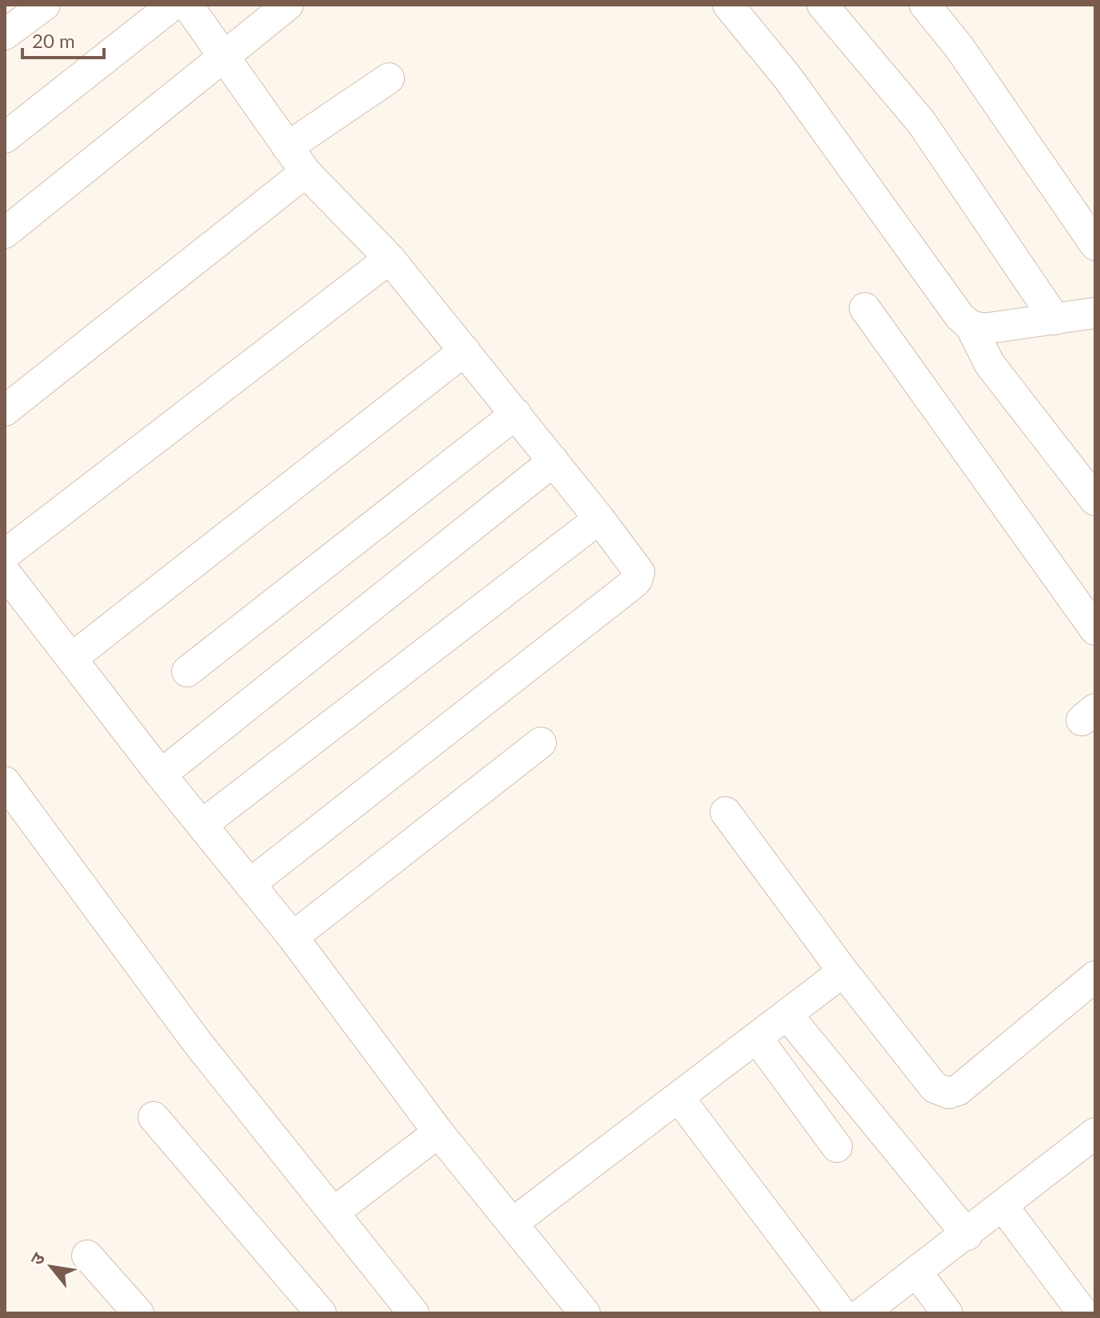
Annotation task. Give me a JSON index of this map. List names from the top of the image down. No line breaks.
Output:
{"scale_bar":"20 m","north":"top left"}
